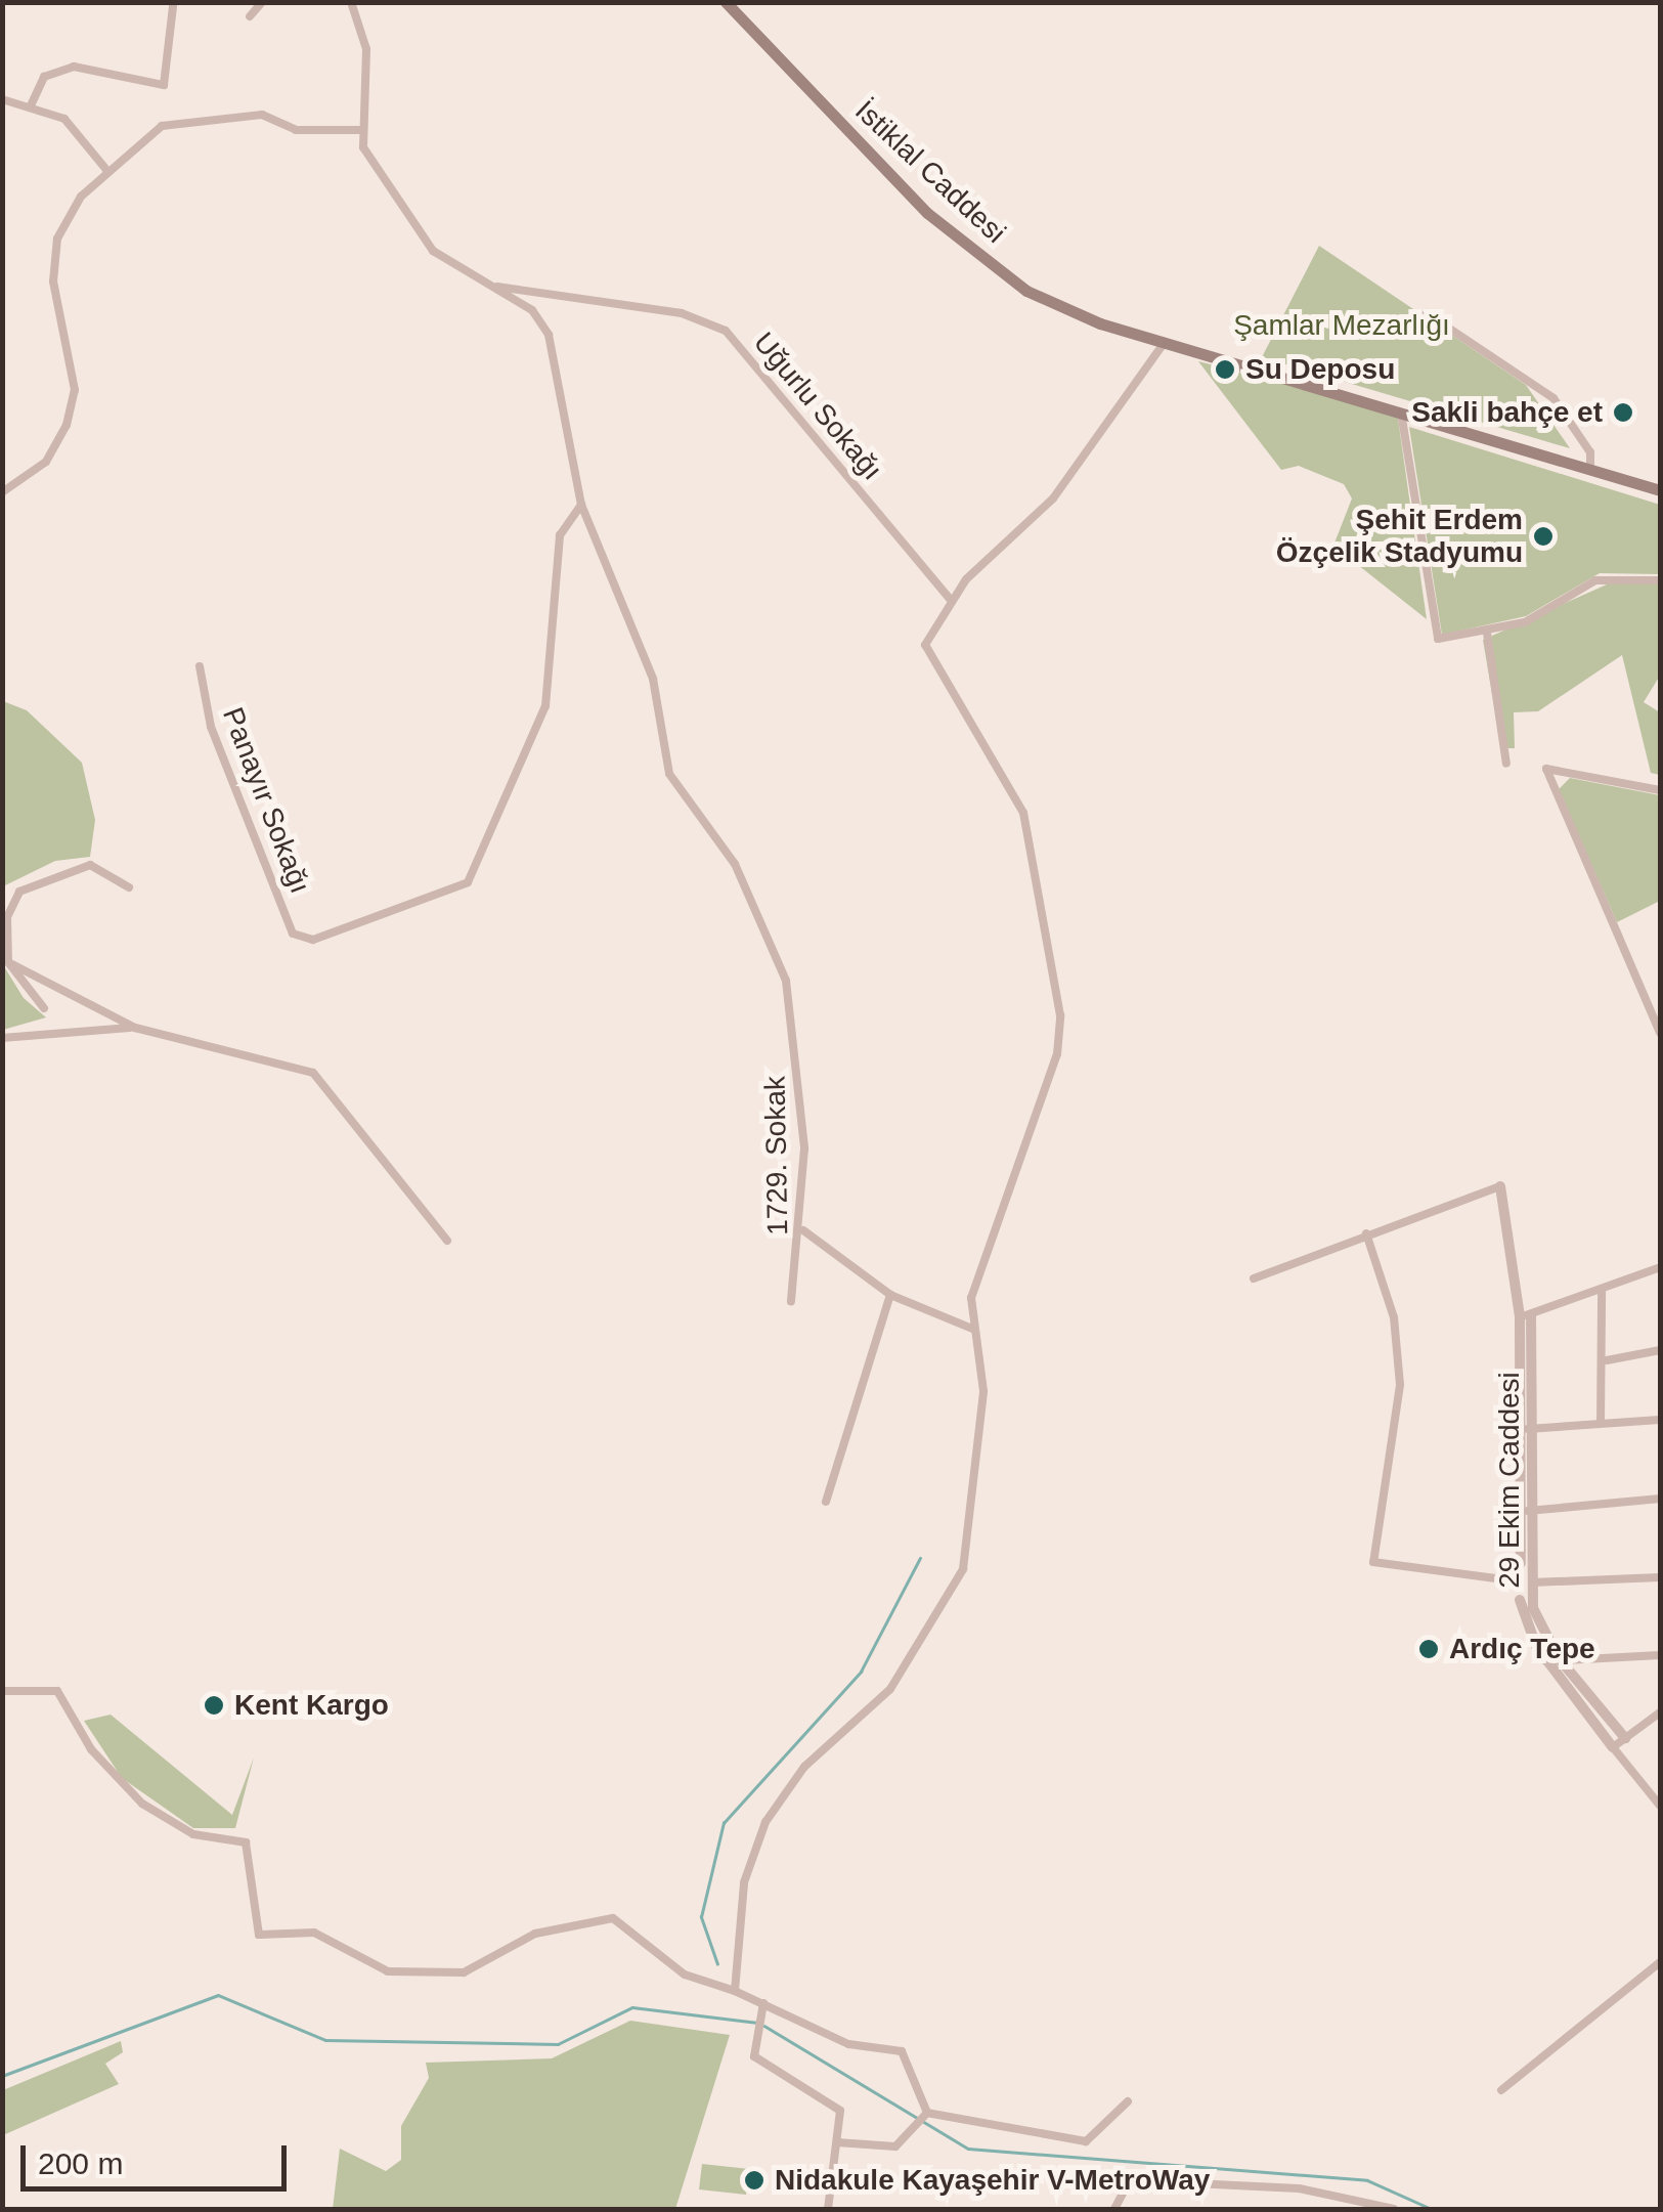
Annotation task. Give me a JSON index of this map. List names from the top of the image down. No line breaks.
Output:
{"streets":{"main road":["İstiklal Caddesi"],"street":["Uğurlu Sokağı","Panayır Sokağı","1729. Sokak","29 Ekim Caddesi"]},"crossings":[["Panayır Sokağı","1729. Sokak"]],"parks":["Şamlar Mezarlığı"],"places":["Su Deposu","Sakli bahçe et","Şehit Erdem Özçelik Stadyumu","Ardıç Tepe","Kent Kargo","Nidakule Kayaşehir V-MetroWay"],"scale_bar":"200 m"}
